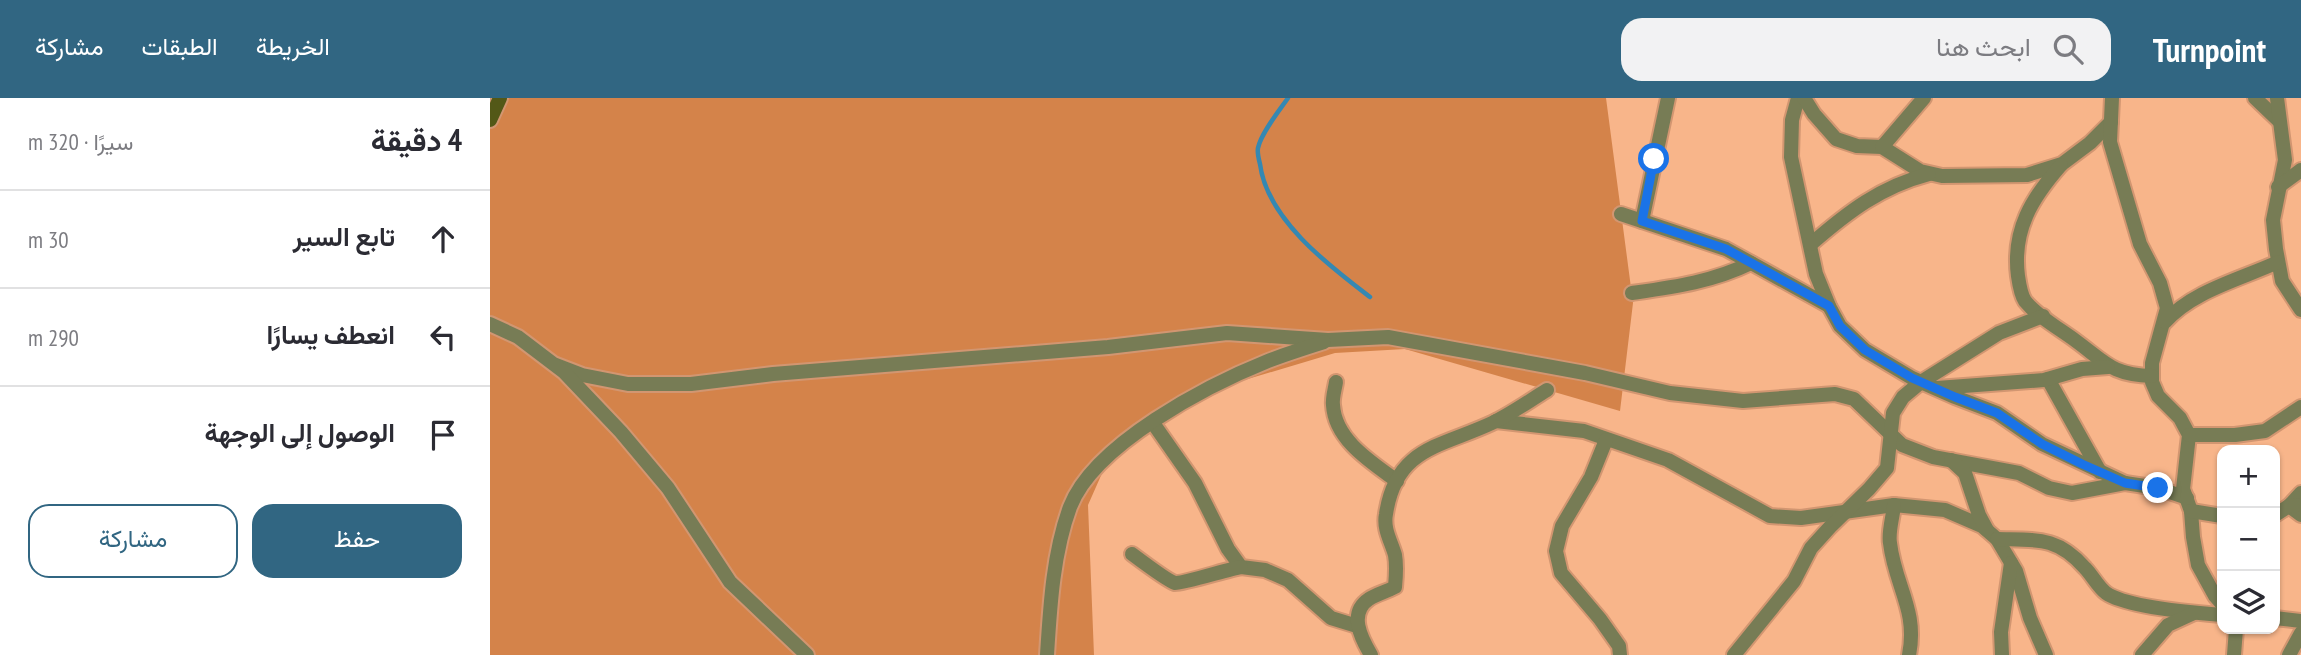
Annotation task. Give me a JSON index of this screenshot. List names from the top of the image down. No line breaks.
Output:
{"page":{"header":"Turnpoint","search":"ابحث هنا","nav":["الخريطة","الطبقات","مشاركة"],"heading":["4 دقيقة","سيرًا · 320 m"],"list":[["تابع السير","30 m"],["انعطف يسارًا","290 m"],"الوصول إلى الوجهة"],"map_buttons":["+","−"],"buttons":["حفظ","مشاركة"]}}
